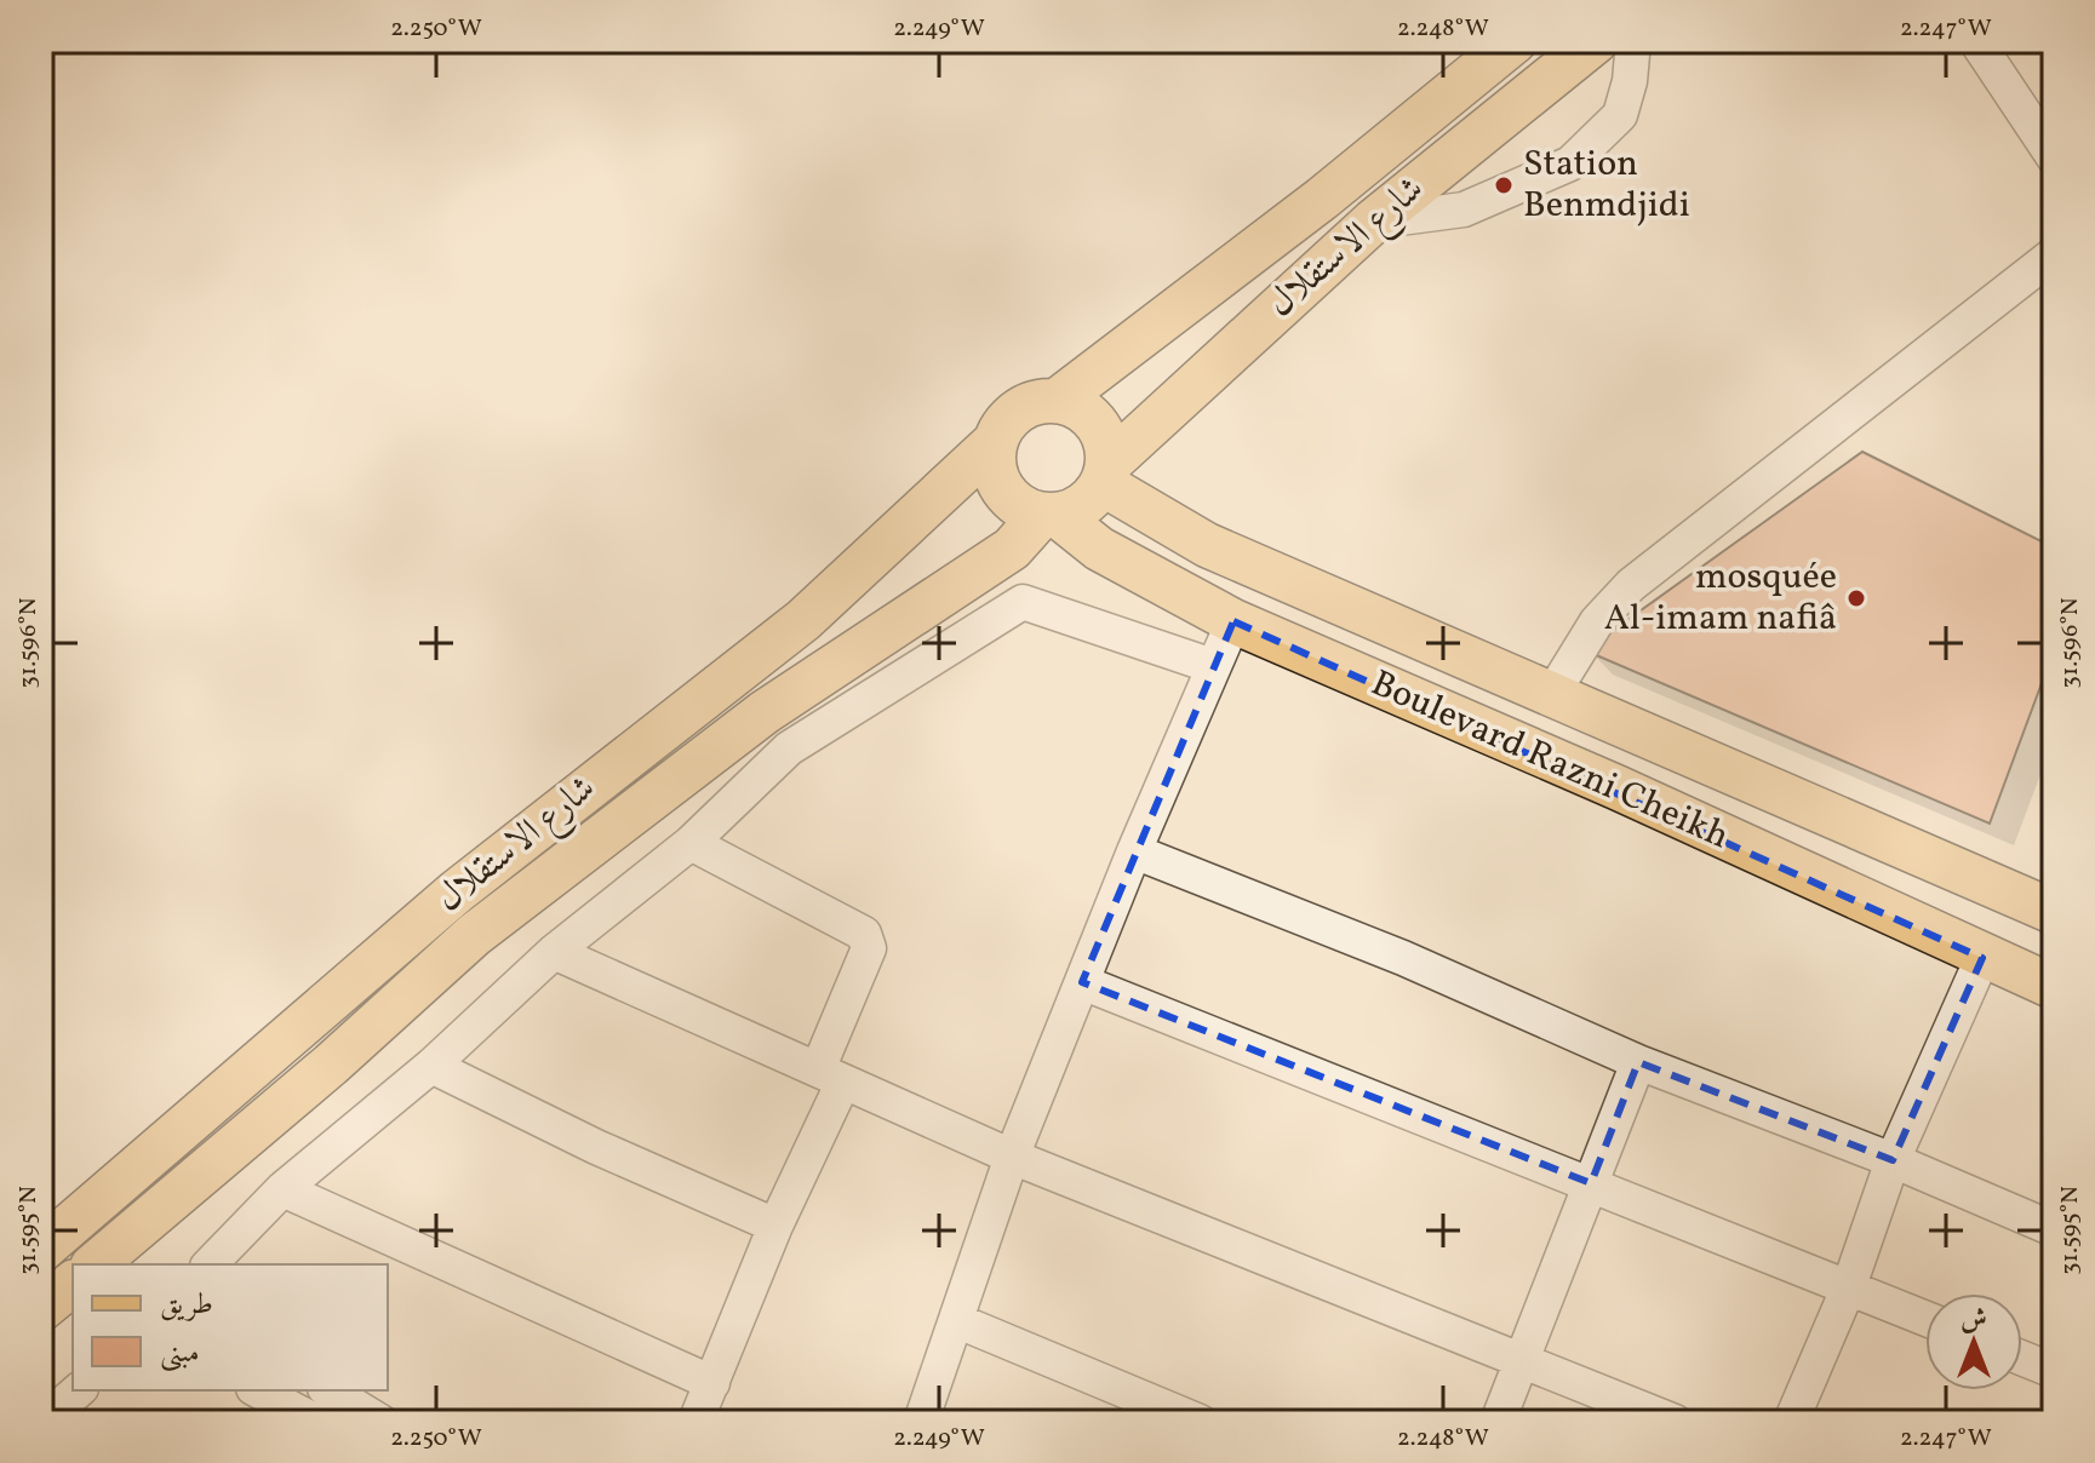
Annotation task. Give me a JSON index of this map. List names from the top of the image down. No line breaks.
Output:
{"streets":{"main road":["شارع الاستقلال","Boulevard Razni Cheikh"]},"crossings":[["شارع الاستقلال","Boulevard Razni Cheikh"]],"places":["Station Benmdjidi","mosquée Al-imam nafiâ"],"legend":["طريق","مبنى"],"north":"top","coordinates":["2.250°W","2.249°W","2.248°W","2.247°W","31.596°N","31.595°N"]}
